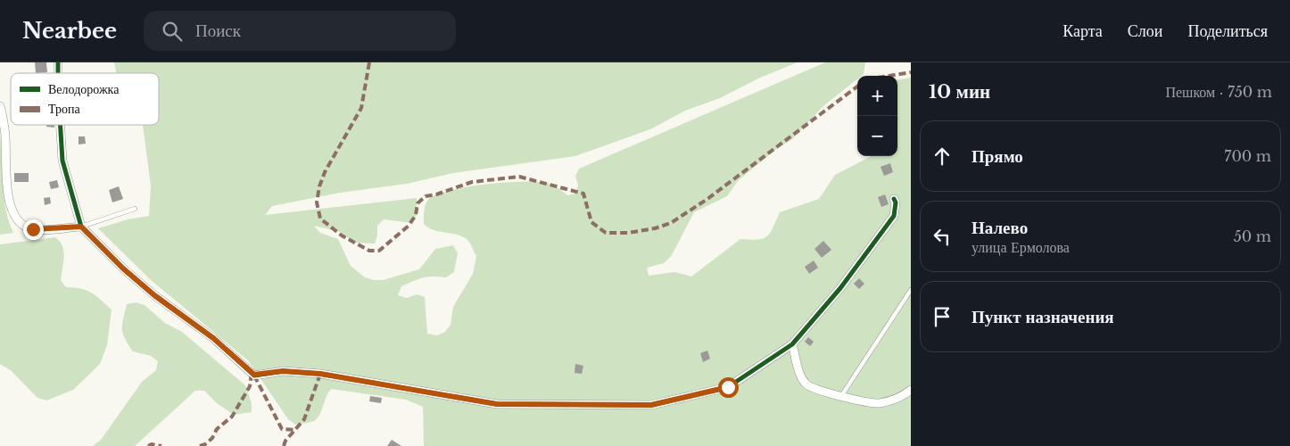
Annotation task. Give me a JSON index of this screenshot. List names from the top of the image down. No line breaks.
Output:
{"legend":["Велодорожка","Тропа"],"page":{"header":"Nearbee","search":"Поиск","nav":["Карта","Слои","Поделиться"],"heading":["10 мин","Пешком · 750 m"],"map_buttons":["+","−"],"list":[["Прямо","700 m"],["Налево","улица Ермолова","50 m"],"Пункт назначения"]}}
